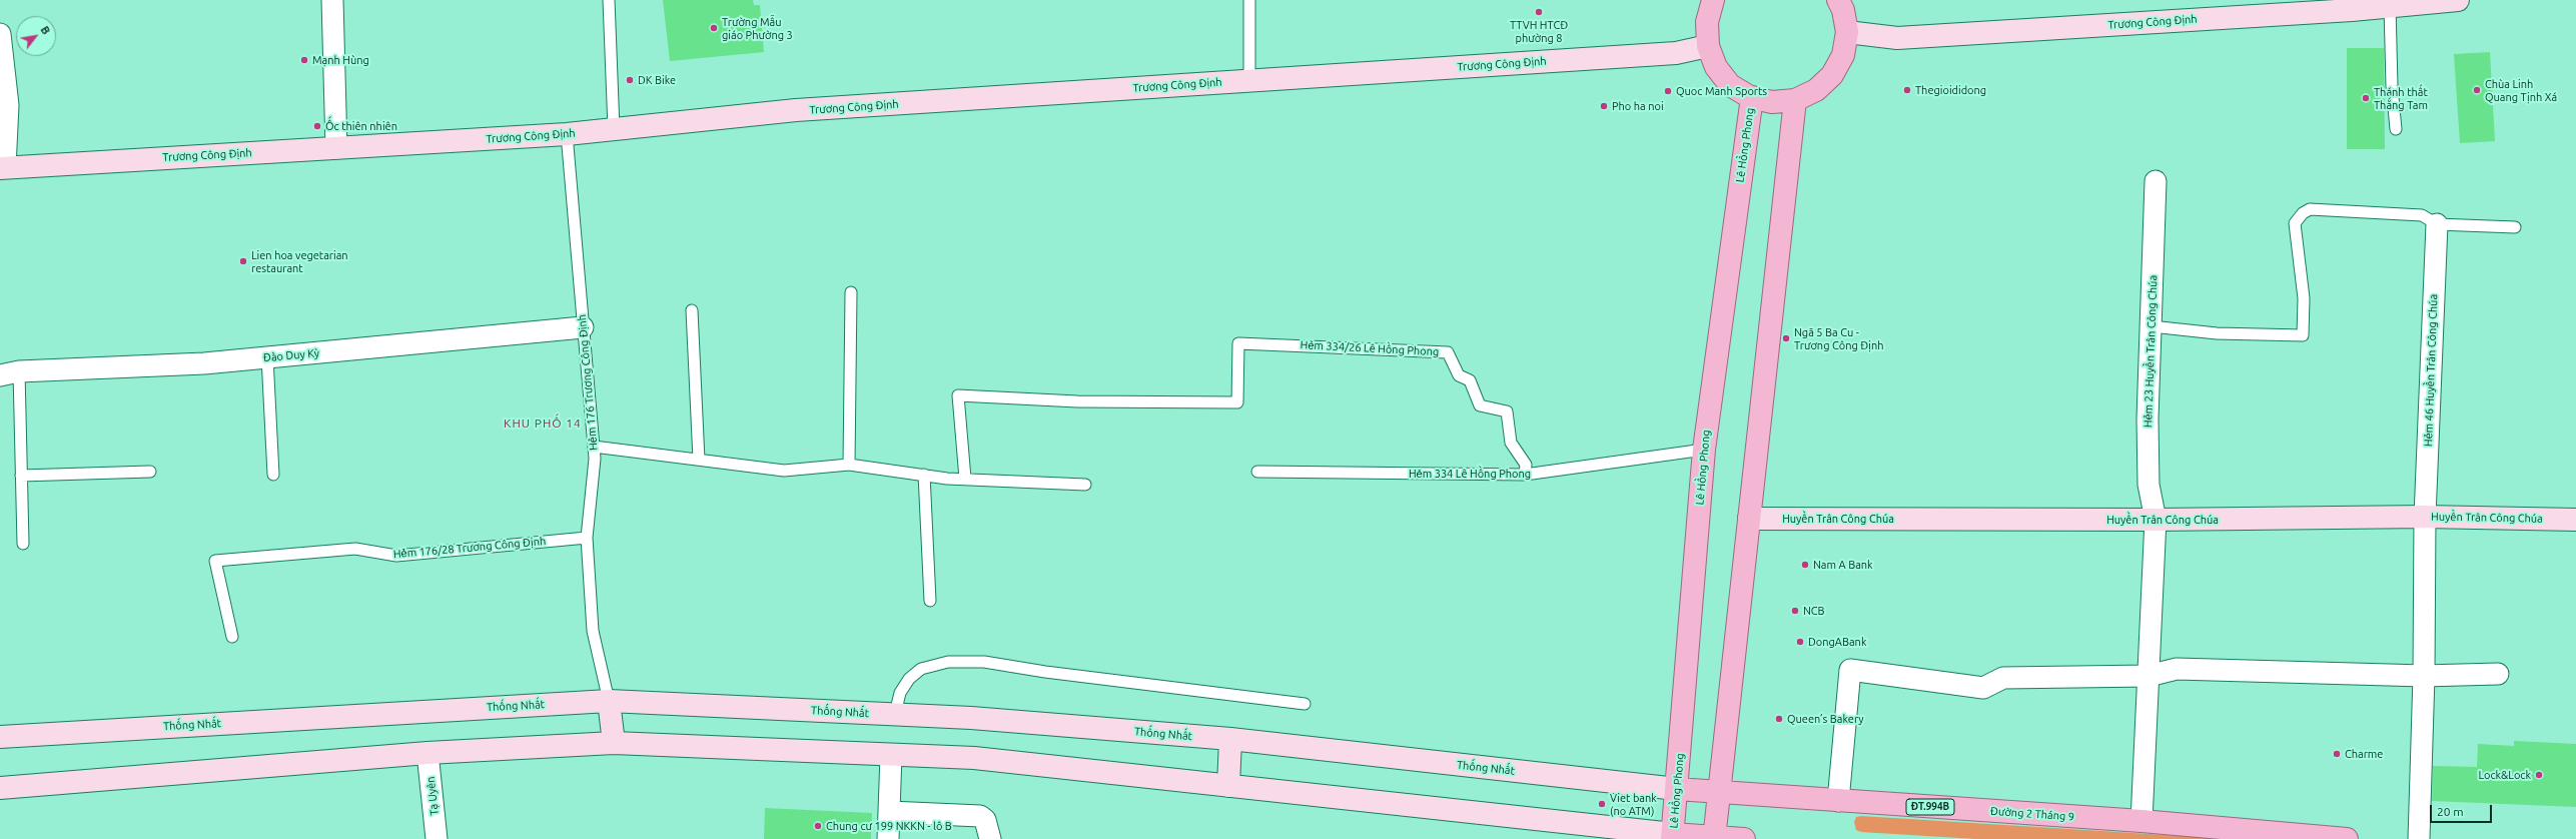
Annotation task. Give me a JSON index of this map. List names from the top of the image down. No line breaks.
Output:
{"streets":{"main road":["Trương Công Định","Lê Hồng Phong","Huyền Trân Công Chúa","Thống Nhất","ĐT.994B","Đường 2 Tháng 9"],"street":["Hẻm 23 Huyền Trân Công Chúa","Đào Duy Kỳ","Hẻm 46 Huyền Trân Công Chúa","Tạ Uyên"],"lane":["Hẻm 334/26 Lê Hồng Phong","Hẻm 176 Trương Công Định","Hẻm 334 Lê Hồng Phong","Hẻm 176/28 Trương Công Định"]},"crossings":[["Trương Công Định","Hẻm 176 Trương Công Định"],["Lê Hồng Phong","Hẻm 334 Lê Hồng Phong"],["Lê Hồng Phong","Thống Nhất"],["Lê Hồng Phong","Đường 2 Tháng 9"],["Hẻm 334/26 Lê Hồng Phong","Hẻm 334 Lê Hồng Phong"],["Hẻm 23 Huyền Trân Công Chúa","Huyền Trân Công Chúa"],["Hẻm 23 Huyền Trân Công Chúa","Đường 2 Tháng 9"],["Đào Duy Kỳ","Hẻm 176 Trương Công Định"],["Hẻm 46 Huyền Trân Công Chúa","Huyền Trân Công Chúa"],["Hẻm 176 Trương Công Định","Hẻm 176/28 Trương Công Định"],["Hẻm 176 Trương Công Định","Thống Nhất"],["Thống Nhất","Đường 2 Tháng 9"]],"districts":["KHU PHỐ 14"],"places":["TTVH HTCĐ phường 8","Trường Mẫu giáo Phường 3","Mạnh Hùng","DK Bike","Thegioididong","Chùa Linh Quang Tịnh Xá","Quoc Manh Sports","Thánh thất Thắng Tam","Pho ha noi","Ốc thiên nhiên","Lien hoa vegetarian restaurant","Ngã 5 Ba Cu - Trương Công Định","Nam A Bank","NCB","DongABank","Queen’s Bakery","Charme","Lock&Lock","Viet bank (no ATM)","Chung cư 199 NKKN - lô B"],"scale_bar":"20 m","north":"top right"}
